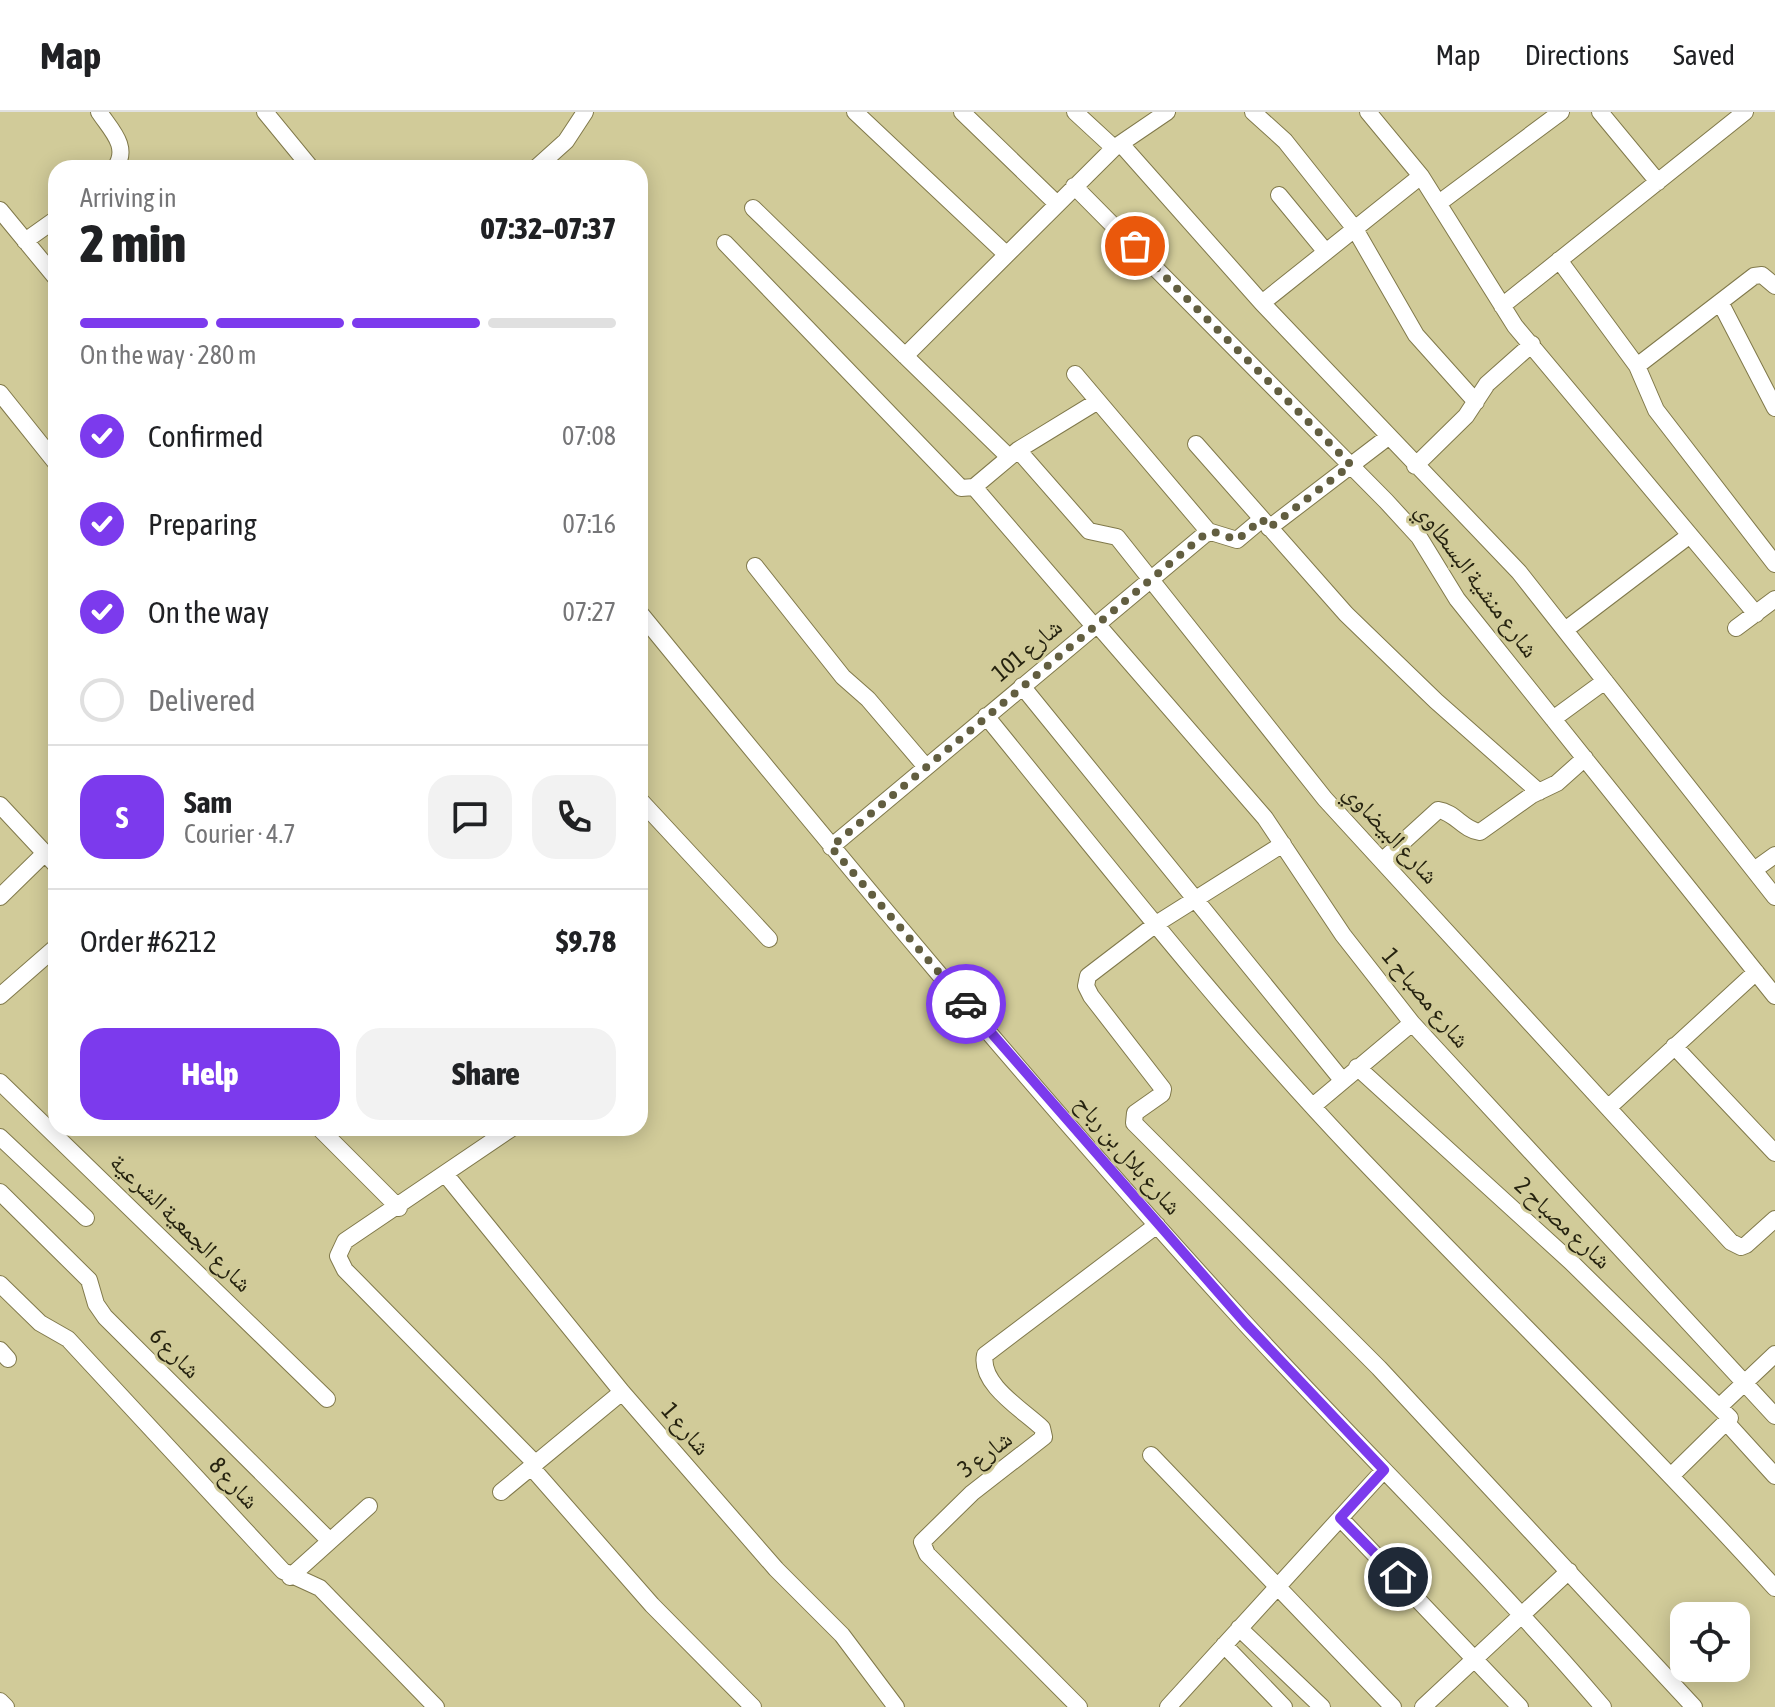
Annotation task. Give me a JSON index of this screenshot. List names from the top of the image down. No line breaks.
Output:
{"streets":{"street":["شارع منشية البسطاوي","شارع 101","شارع البيضاوي","شارع مصباح 1","شارع بلال بن رباح","شارع الجمعية الشرعية","شارع مصباح 2","شارع 6","شارع 1","شارع 3","شارع 8"]},"crossings":[["شارع 101","شارع البيضاوي"],["شارع 101","شارع مصباح 1"],["شارع 101","شارع بلال بن رباح"],["شارع بلال بن رباح","شارع 3"]],"page":{"header":"Map","nav":["Map","Directions","Saved"],"heading":["2 min","Arriving in","07:32–07:37"],"panel":["Sam","Courier · 4.7","Order #6212","$9.78"],"bar":"On the way · 280 m","list":[["Confirmed","07:08"],["Preparing","07:16"],["On the way","07:27"],"Delivered"],"round":"S","buttons":["Help","Share"]}}
